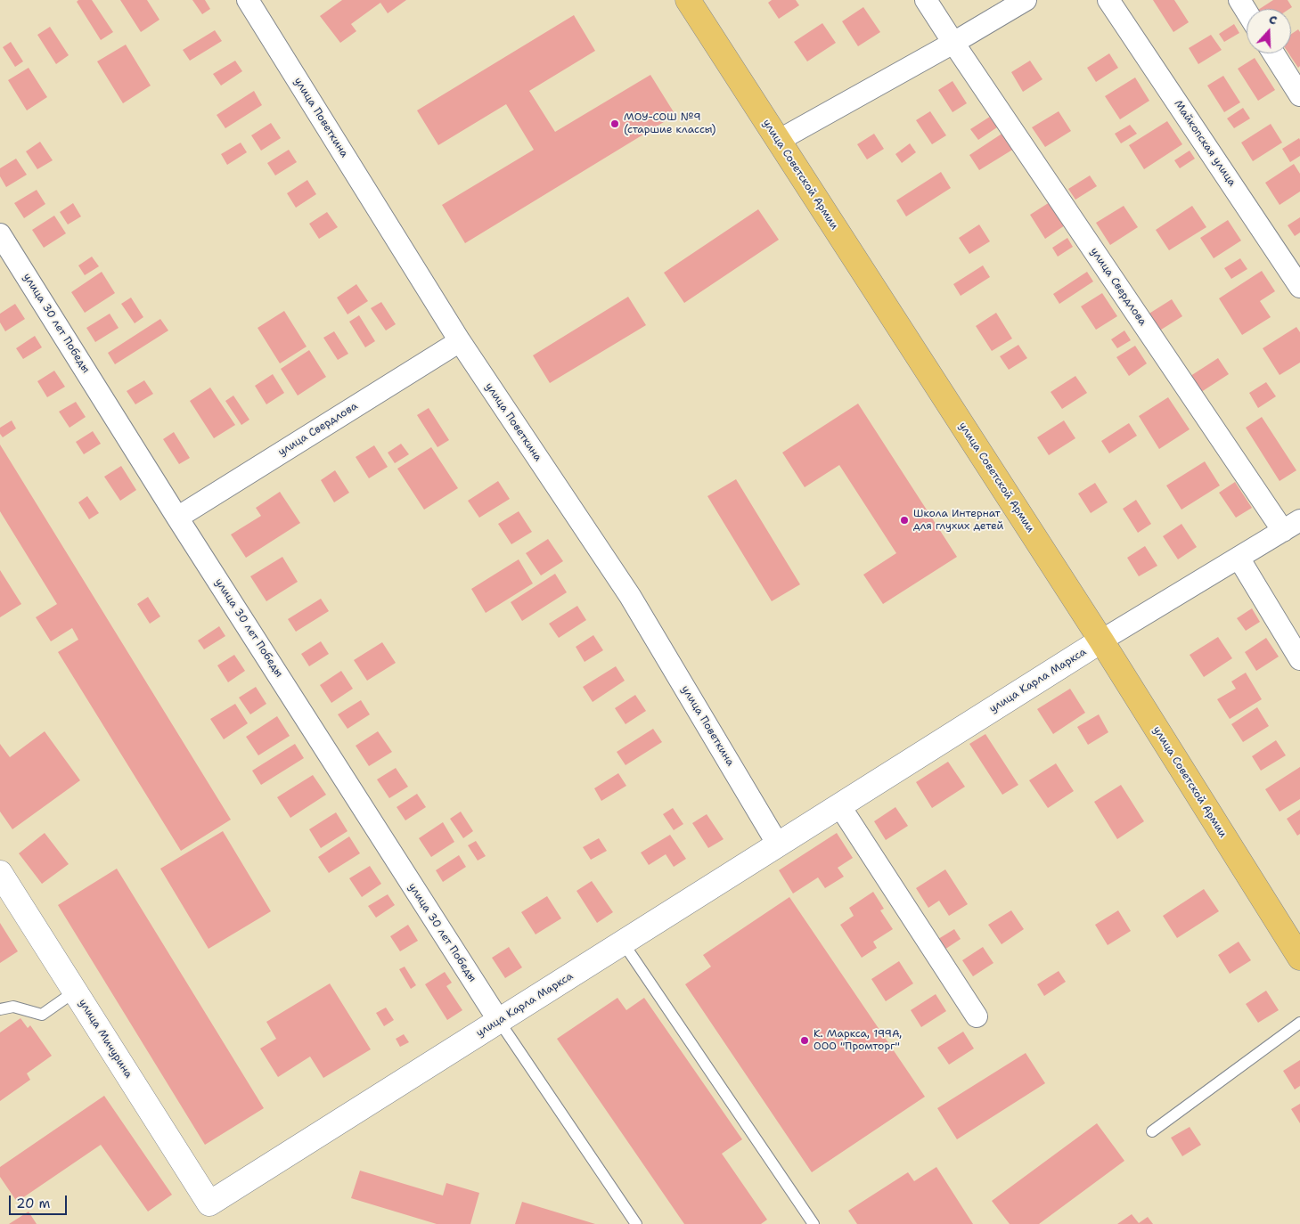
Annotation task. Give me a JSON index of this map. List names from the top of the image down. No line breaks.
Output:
{"streets":{"main road":["улица Советской Армии"],"street":["улица Поветкина","Майкопская улица","улица Свердлова","улица 30 лет Победы","улица Карла Маркса","улица Мичурина"]},"crossings":[["улица Поветкина","улица Свердлова"],["улица Поветкина","улица Карла Маркса"],["улица Советской Армии","улица Карла Маркса"],["улица Свердлова","улица 30 лет Победы"],["улица Свердлова","улица Карла Маркса"],["улица 30 лет Победы","улица Карла Маркса"],["улица Карла Маркса","улица Мичурина"]],"places":["МОУ-СОШ №9 (старшие классы)","Школа Интернат для глухих детей","К. Маркса, 199А, ООО \"Промторг\""],"scale_bar":"20 m","north":"top"}
